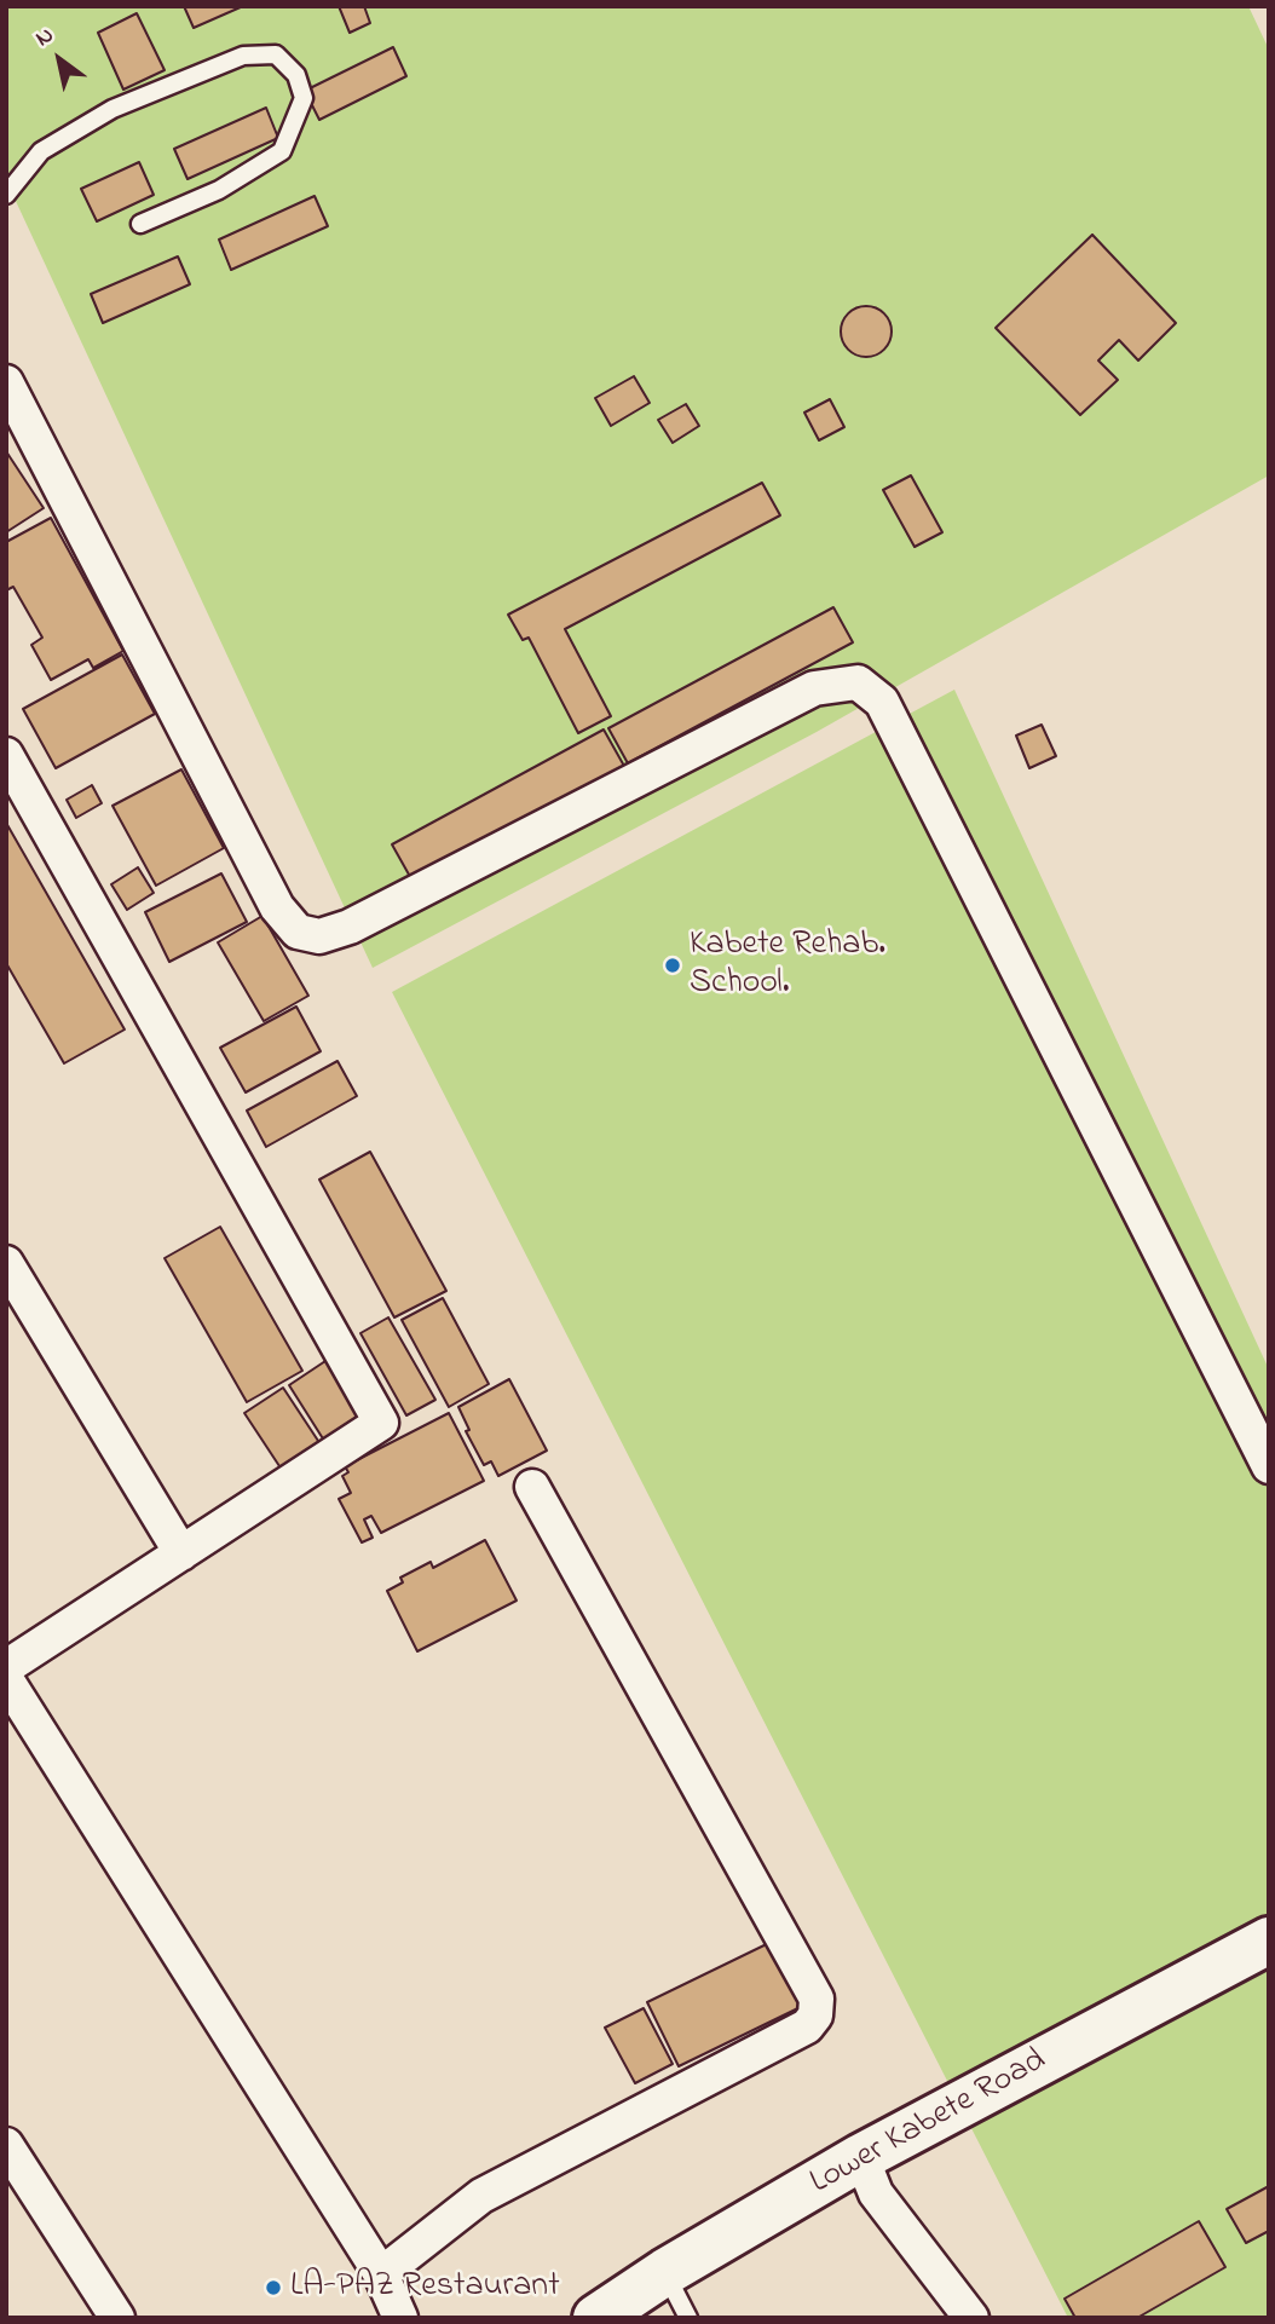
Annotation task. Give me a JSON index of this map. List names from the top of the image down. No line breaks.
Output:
{"streets":{"main road":["Lower Kabete Road"]},"places":["Kabete Rehab. School.","LA-PAZ Restaurant"],"north":"top left"}
